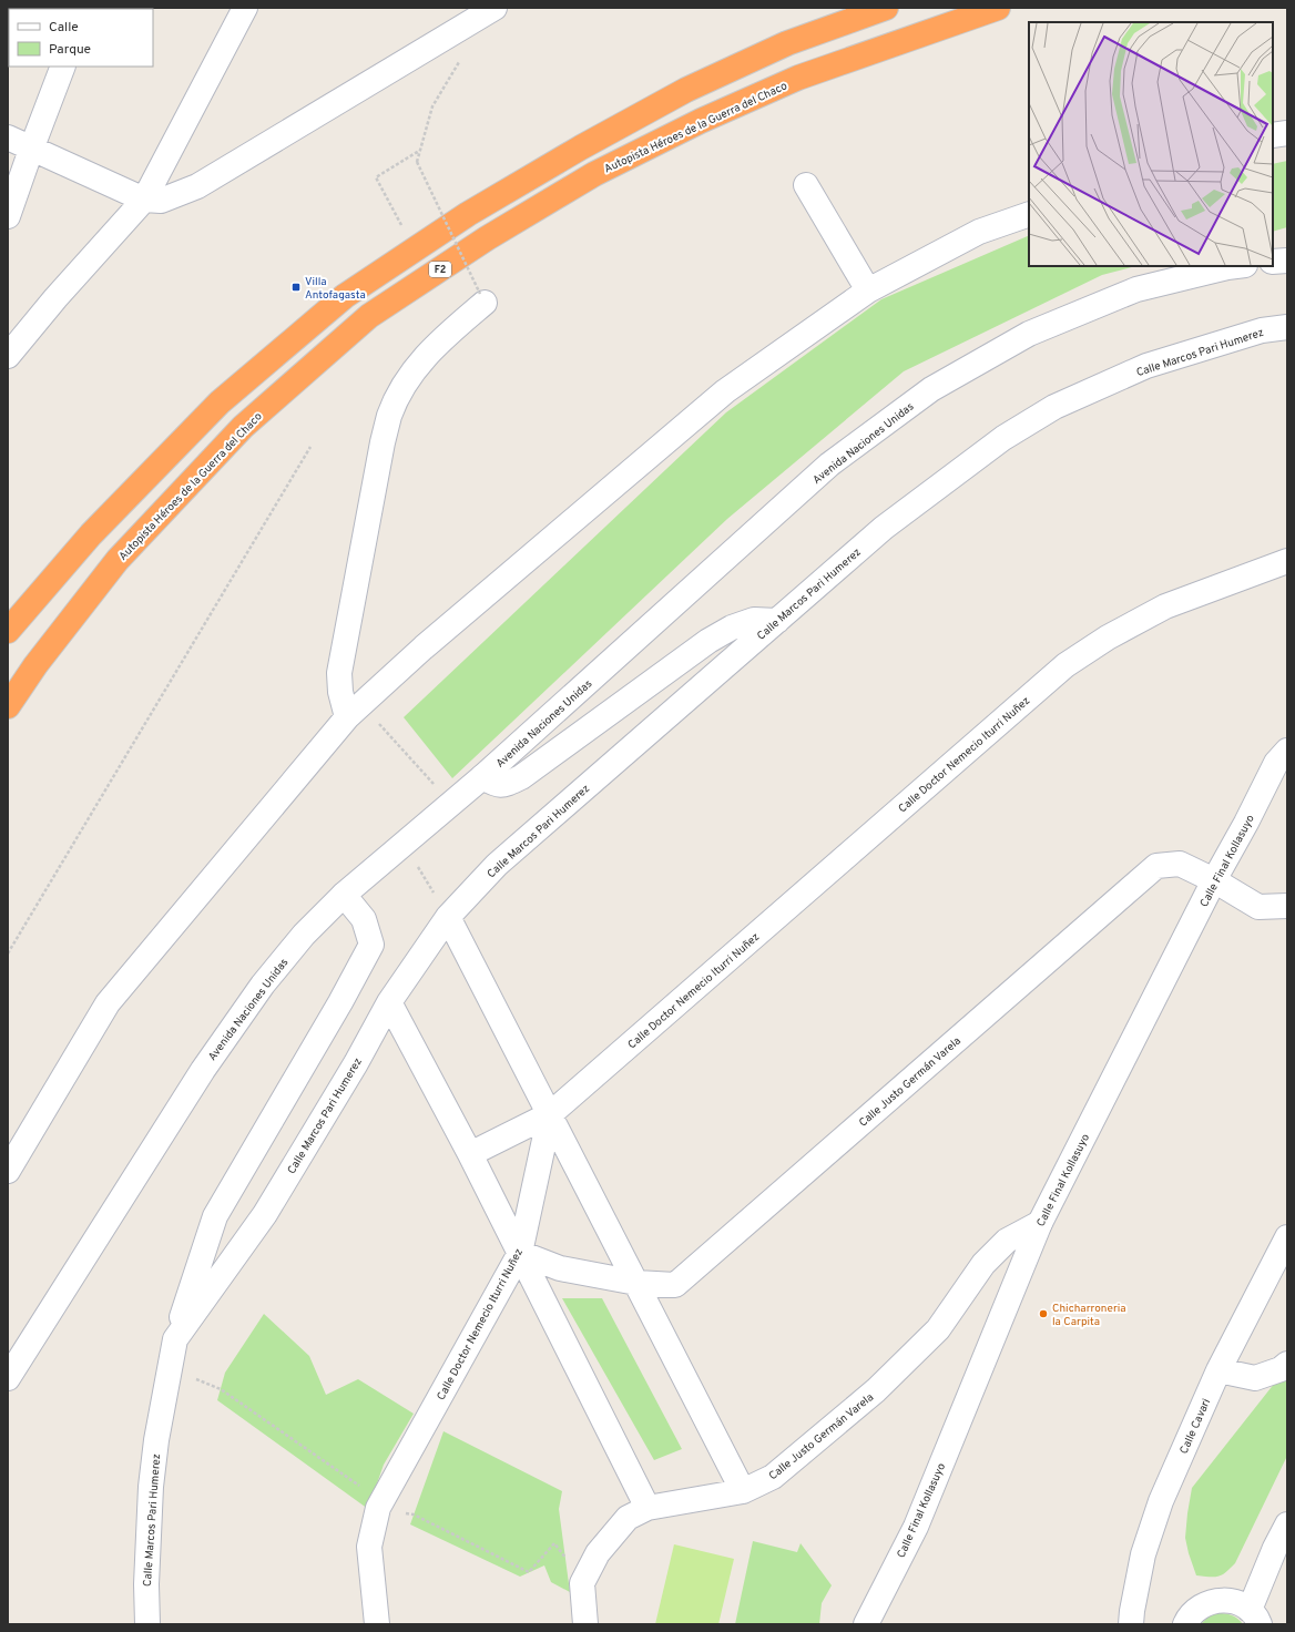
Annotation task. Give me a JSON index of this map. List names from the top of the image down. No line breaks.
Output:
{"streets":{"highway":["Autopista Héroes de la Guerra del Chaco","F2"],"street":["Calle Marcos Pari Humerez","Avenida Naciones Unidas","Calle Doctor Nemecio Iturri Nuñez","Calle Final Kollasuyo","Calle Justo Germán Varela","Calle Cavari"]},"crossings":[["Calle Doctor Nemecio Iturri Nuñez","Calle Justo Germán Varela"],["Calle Final Kollasuyo","Calle Justo Germán Varela"]],"places":{"transit":["Villa Antofagasta"],"other":["Chicharroneria la Carpita"]},"legend":["Calle","Parque"]}
